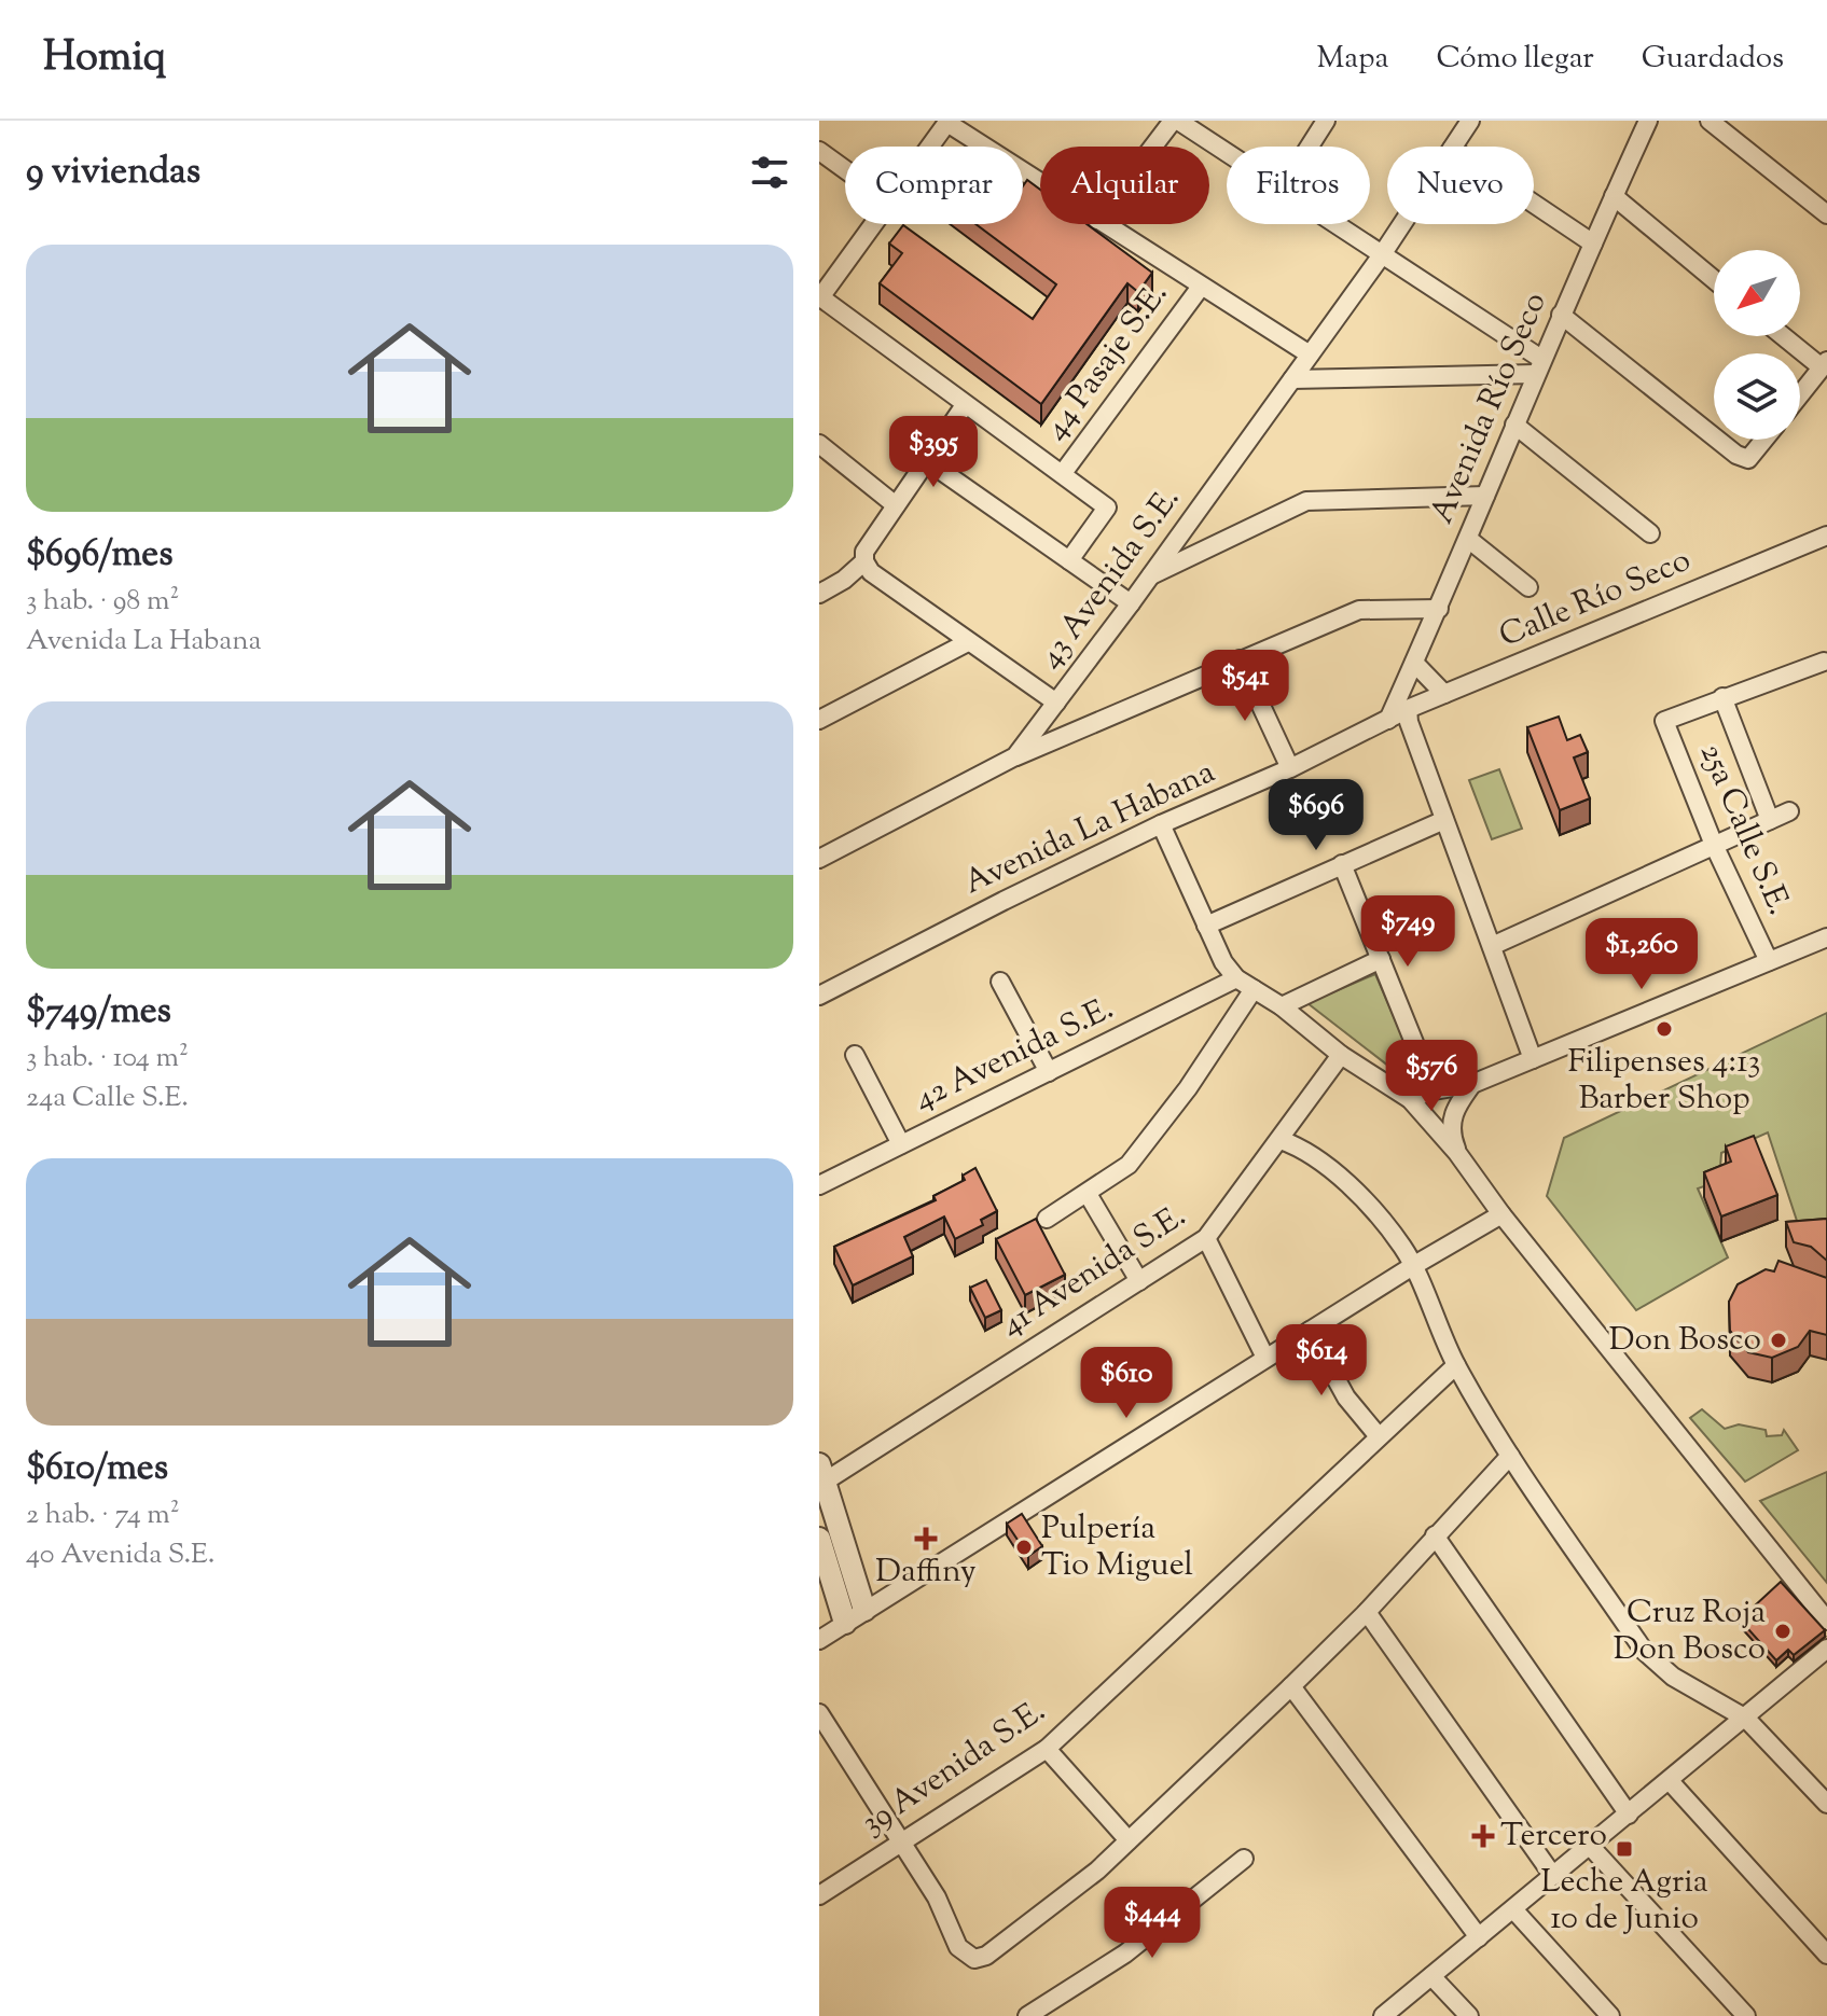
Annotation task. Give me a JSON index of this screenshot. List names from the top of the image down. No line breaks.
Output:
{"streets":{"street":["44 Pasaje S.E.","Avenida Río Seco","43 Avenida S.E.","Calle Río Seco","Avenida La Habana","25a Calle S.E.","42 Avenida S.E.","41 Avenida S.E.","39 Avenida S.E."]},"crossings":[["Avenida Río Seco","Calle Río Seco"],["Avenida Río Seco","Avenida La Habana"],["Calle Río Seco","Avenida La Habana"]],"places":{"other":["Filipenses 4:13 Barber Shop","Don Bosco","Pulpería Tio Miguel","Cruz Roja Don Bosco"],"health":["Daffiny","Tercero"],"transit":["Leche Agria 10 de Junio"]},"north":"bottom left","page":{"header":"Homiq","nav":["Mapa","Cómo llegar","Guardados"],"heading":"9 viviendas","chip":["Comprar","Alquilar","Filtros","Nuevo"],"list":[{"name":"$696/mes","note":"3 hab. · 98 m² · Avenida La Habana"},{"name":"$749/mes","note":"3 hab. · 104 m² · 24a Calle S.E."},{"name":"$610/mes","note":"2 hab. · 74 m² · 40 Avenida S.E."}],"price":["$395","$541","$696","$749","$1,260","$576","$614","$610","$444"]}}
